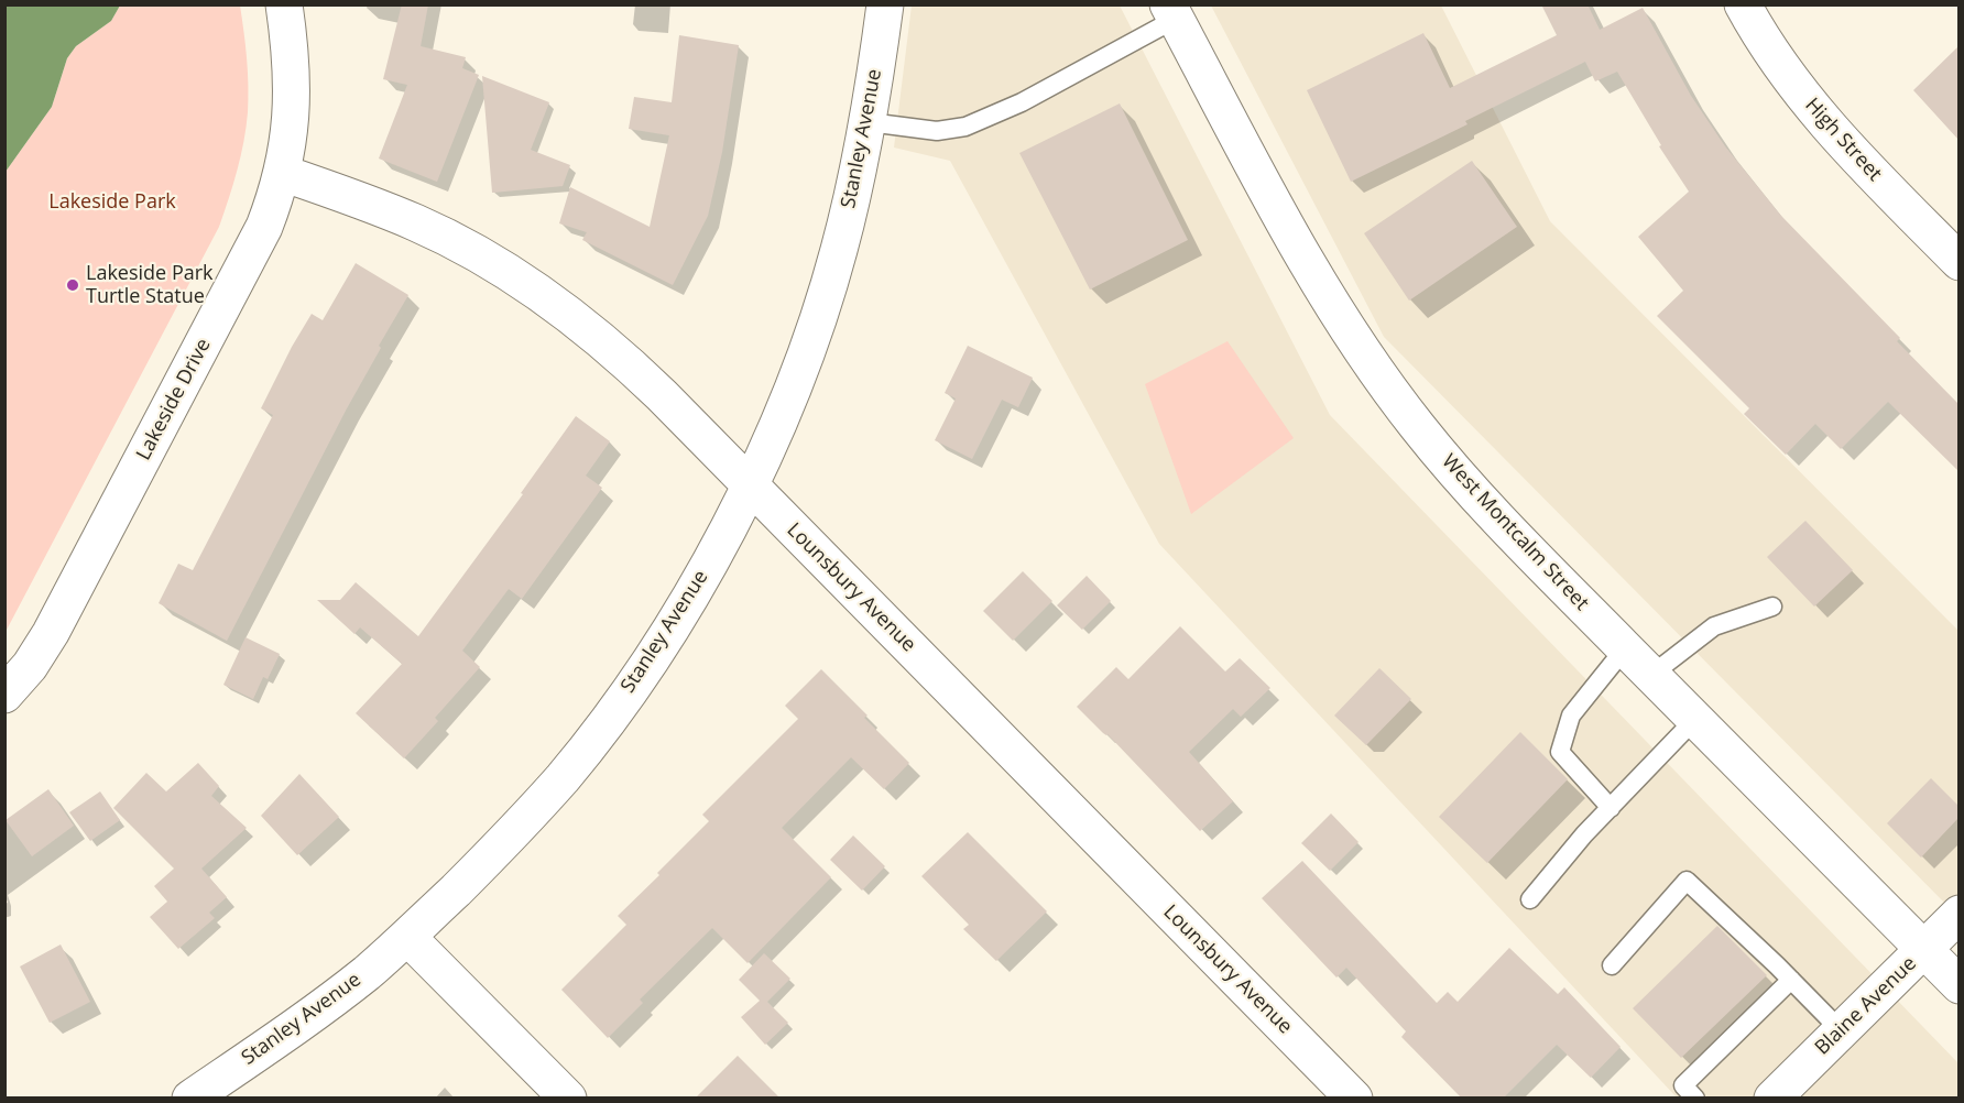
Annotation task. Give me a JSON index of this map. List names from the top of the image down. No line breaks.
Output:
{"streets":{"street":["Stanley Avenue","High Street","Lakeside Drive","West Montcalm Street","Lounsbury Avenue","Blaine Avenue"]},"crossings":[["Stanley Avenue","Lounsbury Avenue"],["Lakeside Drive","Lounsbury Avenue"],["West Montcalm Street","Blaine Avenue"]],"parks":["Lakeside Park"],"places":["Lakeside Park Turtle Statue"]}
